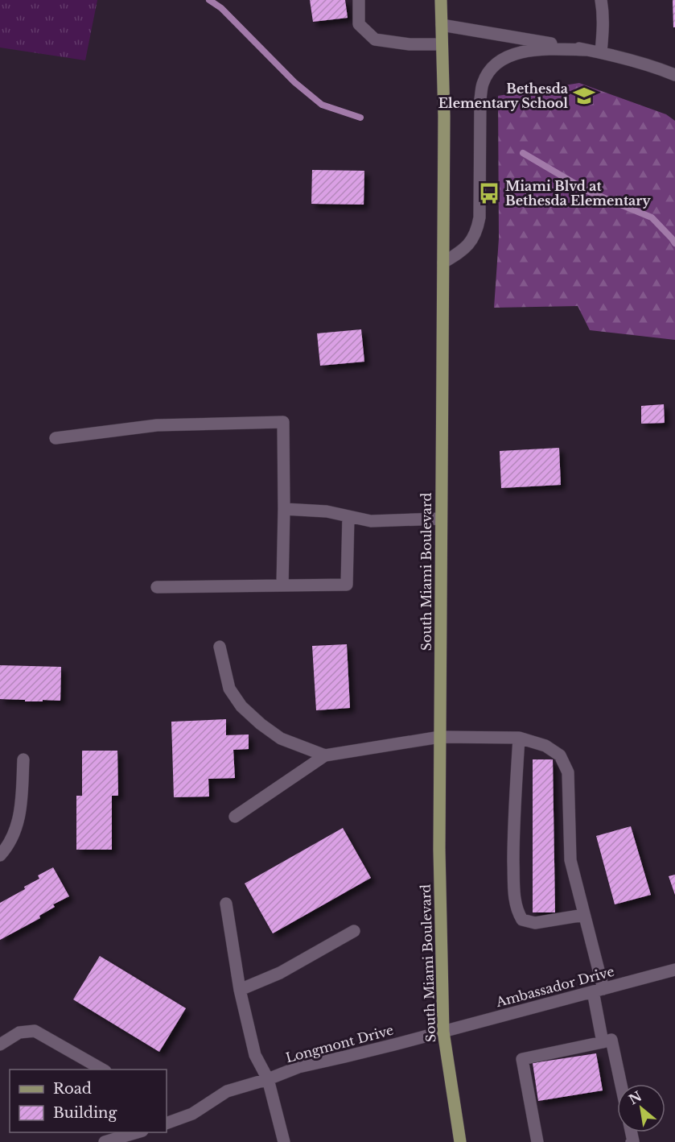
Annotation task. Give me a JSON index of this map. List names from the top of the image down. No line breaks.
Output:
{"streets":{"main road":["South Miami Boulevard"],"street":["Ambassador Drive","Longmont Drive"]},"crossings":[["South Miami Boulevard","Ambassador Drive"],["South Miami Boulevard","Longmont Drive"],["Ambassador Drive","Longmont Drive"]],"places":{"school or university":["Bethesda Elementary School"],"bus stop":["Miami Blvd at Bethesda Elementary"]},"legend":["Road","Building"],"north":"top left"}
